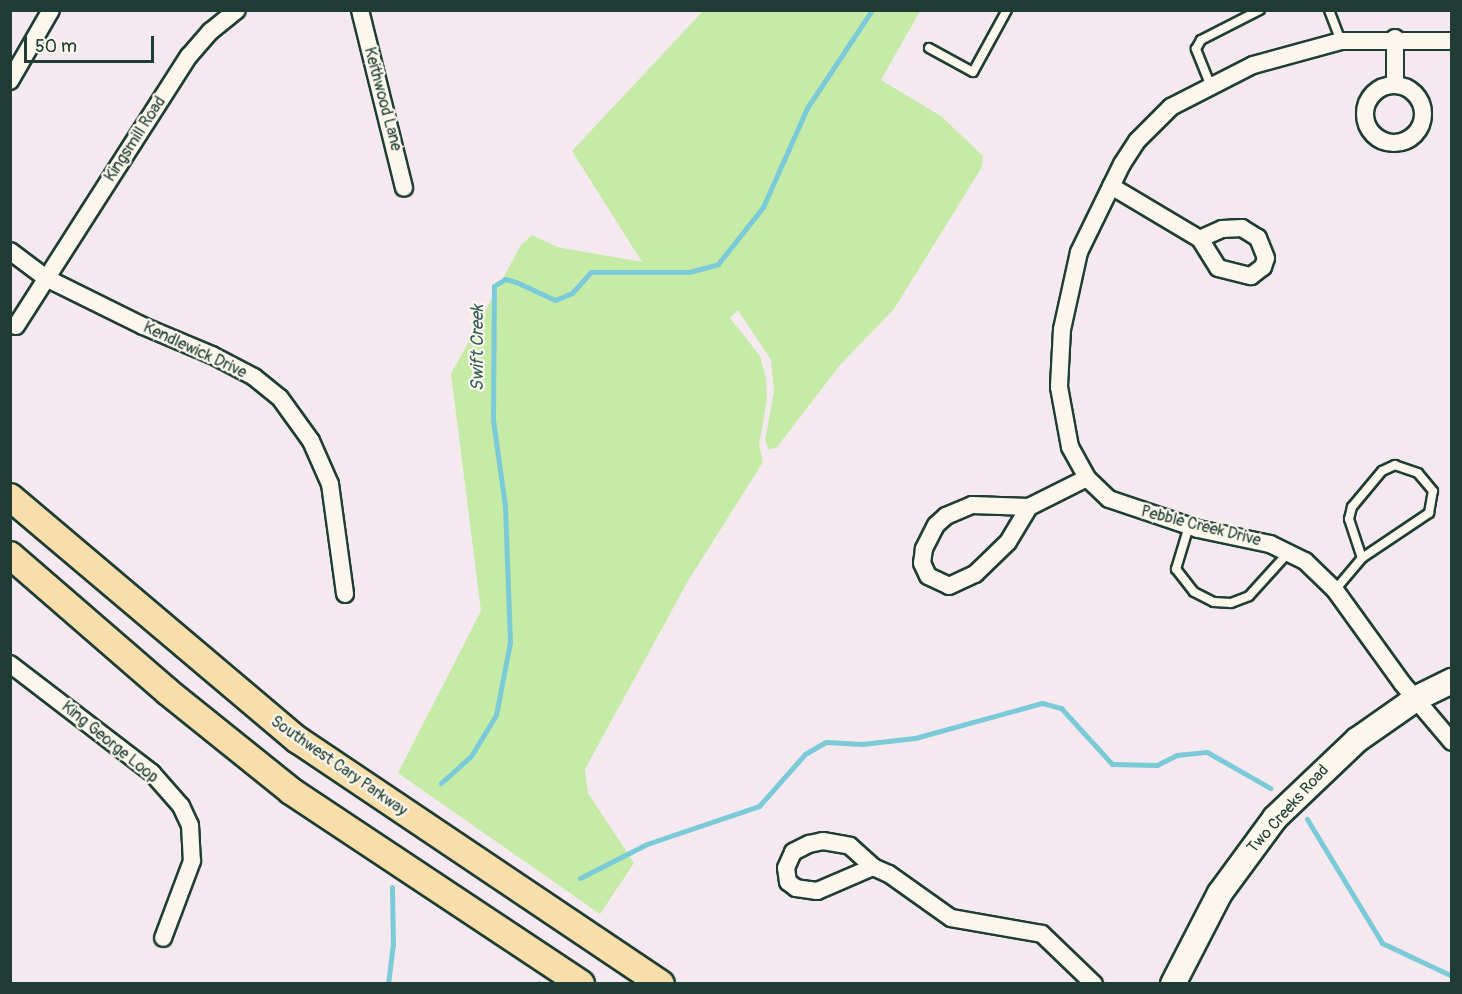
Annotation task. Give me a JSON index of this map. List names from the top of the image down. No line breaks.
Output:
{"streets":{"main road":["Southwest Cary Parkway"],"street":["Keithwood Lane","Kingsmill Road","Kendlewick Drive","Pebble Creek Drive","King George Loop","Two Creeks Road"]},"crossings":[["Kingsmill Road","Kendlewick Drive"],["Pebble Creek Drive","Two Creeks Road"]],"water":["Swift Creek"],"scale_bar":"50 m"}
